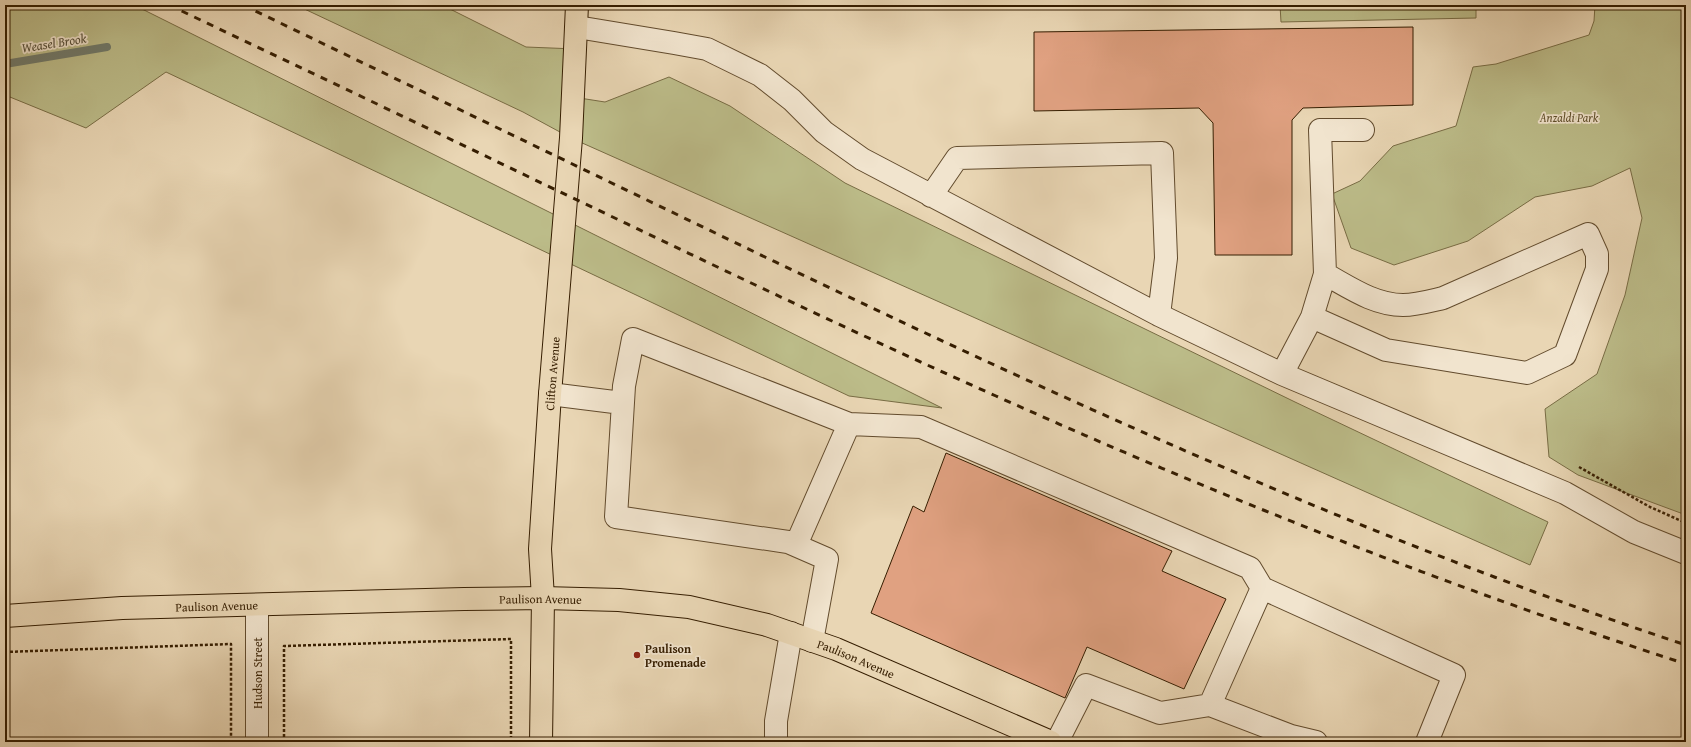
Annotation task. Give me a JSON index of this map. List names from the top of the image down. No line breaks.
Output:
{"streets":{"main road":["Clifton Avenue","Paulison Avenue"],"street":["Hudson Street"]},"crossings":[["Clifton Avenue","Paulison Avenue"],["Paulison Avenue","Hudson Street"]],"water":["Weasel Brook"],"parks":["Anzaldi Park"],"places":["Paulison Promenade"]}
